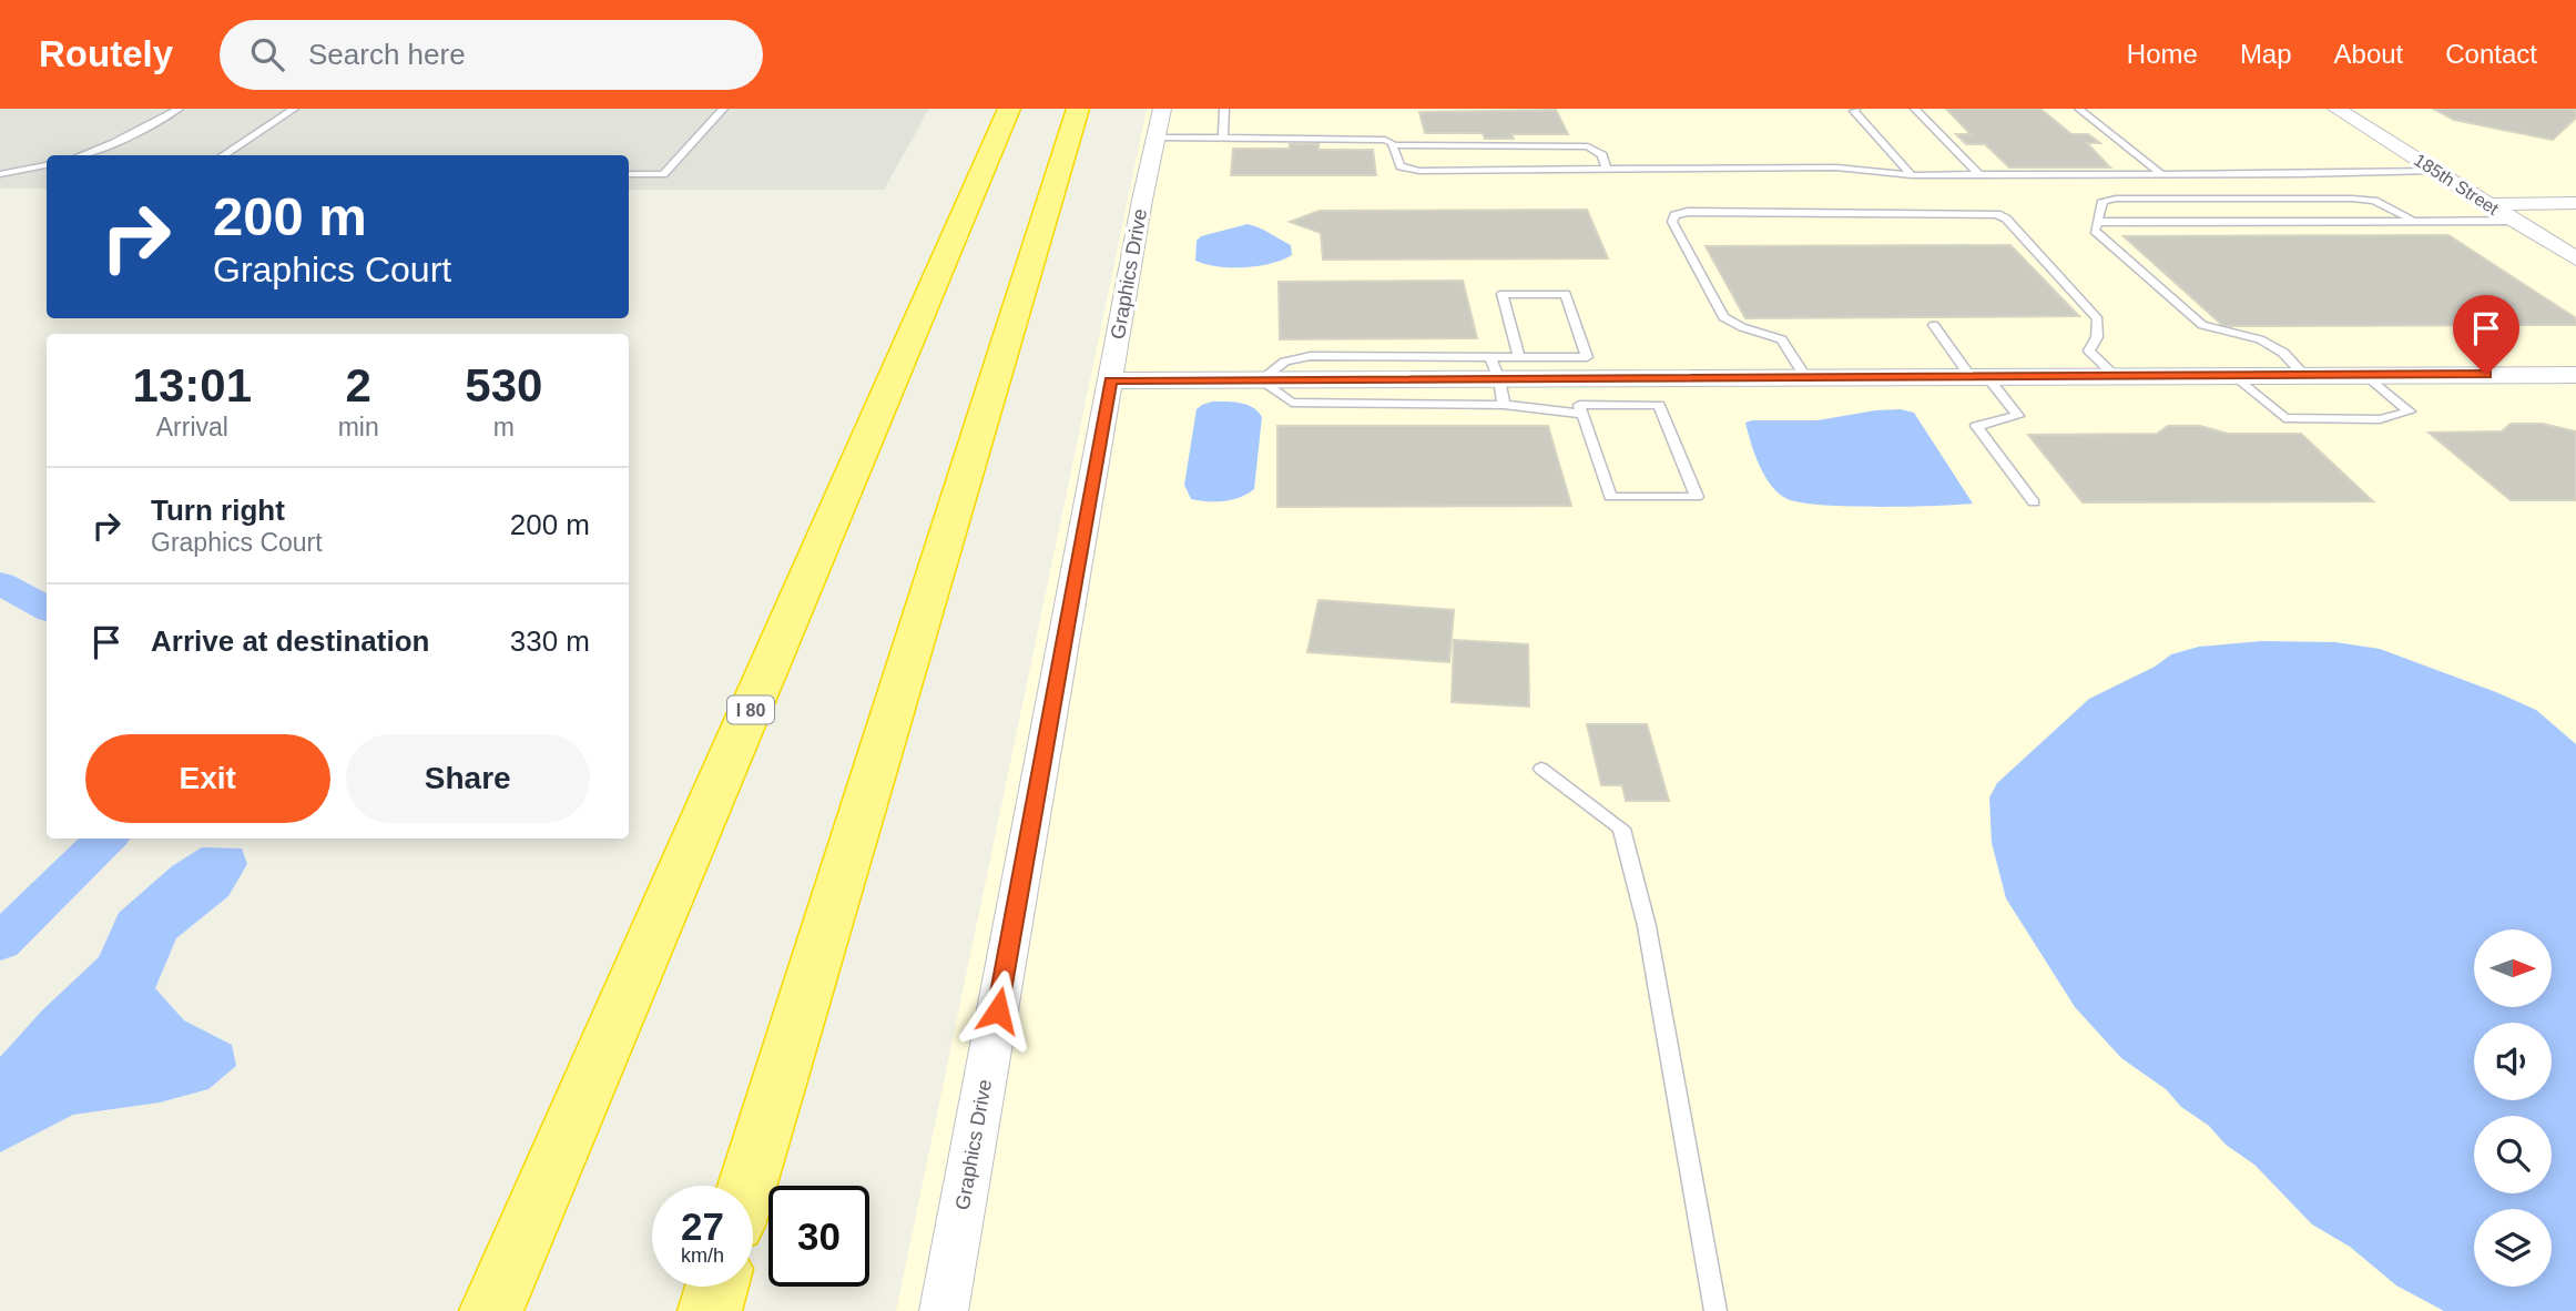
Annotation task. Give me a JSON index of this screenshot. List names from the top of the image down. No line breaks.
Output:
{"streets":{"highway":["I 80"],"street":["185th Street","Graphics Drive"]},"north":"right","page":{"header":"Routely","search":"Search here","nav":["Home","Map","About","Contact"],"turn":["200 m","Graphics Court"],"eta":["13:01","Arrival","2","min","530","m"],"list":[{"name":"Turn right","note":"Graphics Court","value":"200 m"},{"name":"Arrive at destination","value":"330 m"}],"buttons":["Exit","Share"],"speed":"27 km/h","limit":"30"}}
